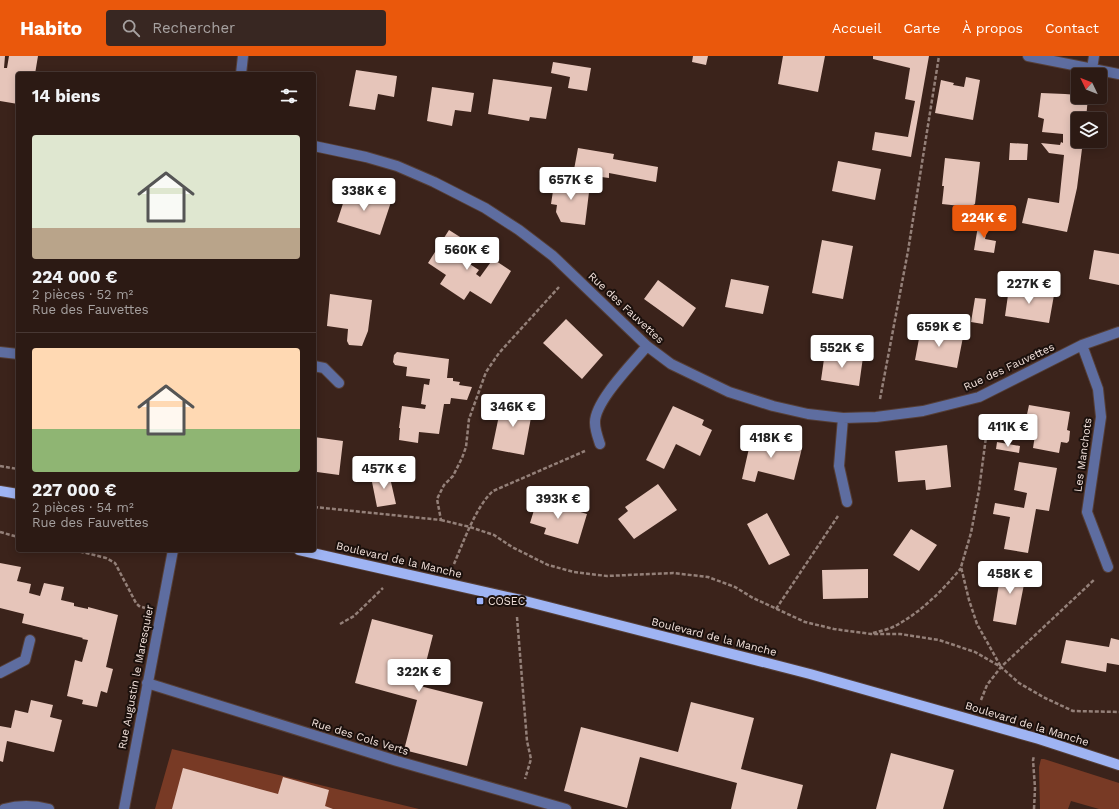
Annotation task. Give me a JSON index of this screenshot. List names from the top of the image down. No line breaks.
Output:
{"streets":{"main road":["Boulevard de la Manche"],"street":["Rue des Fauvettes","Les Manchots","Rue Augustin le Maresquier","Rue des Cols Verts"]},"crossings":[["Rue des Fauvettes","Les Manchots"],["Rue Augustin le Maresquier","Rue des Cols Verts"]],"places":{"transit":["COSEC"]},"north":"top left","page":{"header":"Habito","search":"Rechercher","nav":["Accueil","Carte","À propos","Contact"],"heading":"14 biens","list":[{"name":"224 000 €","note":"2 pièces · 52 m² · Rue des Fauvettes"},{"name":"227 000 €","note":"2 pièces · 54 m² · Rue des Fauvettes"}],"price":["657K €","338K €","224K €","560K €","227K €","659K €","552K €","346K €","411K €","418K €","457K €","393K €","458K €","322K €"]}}
